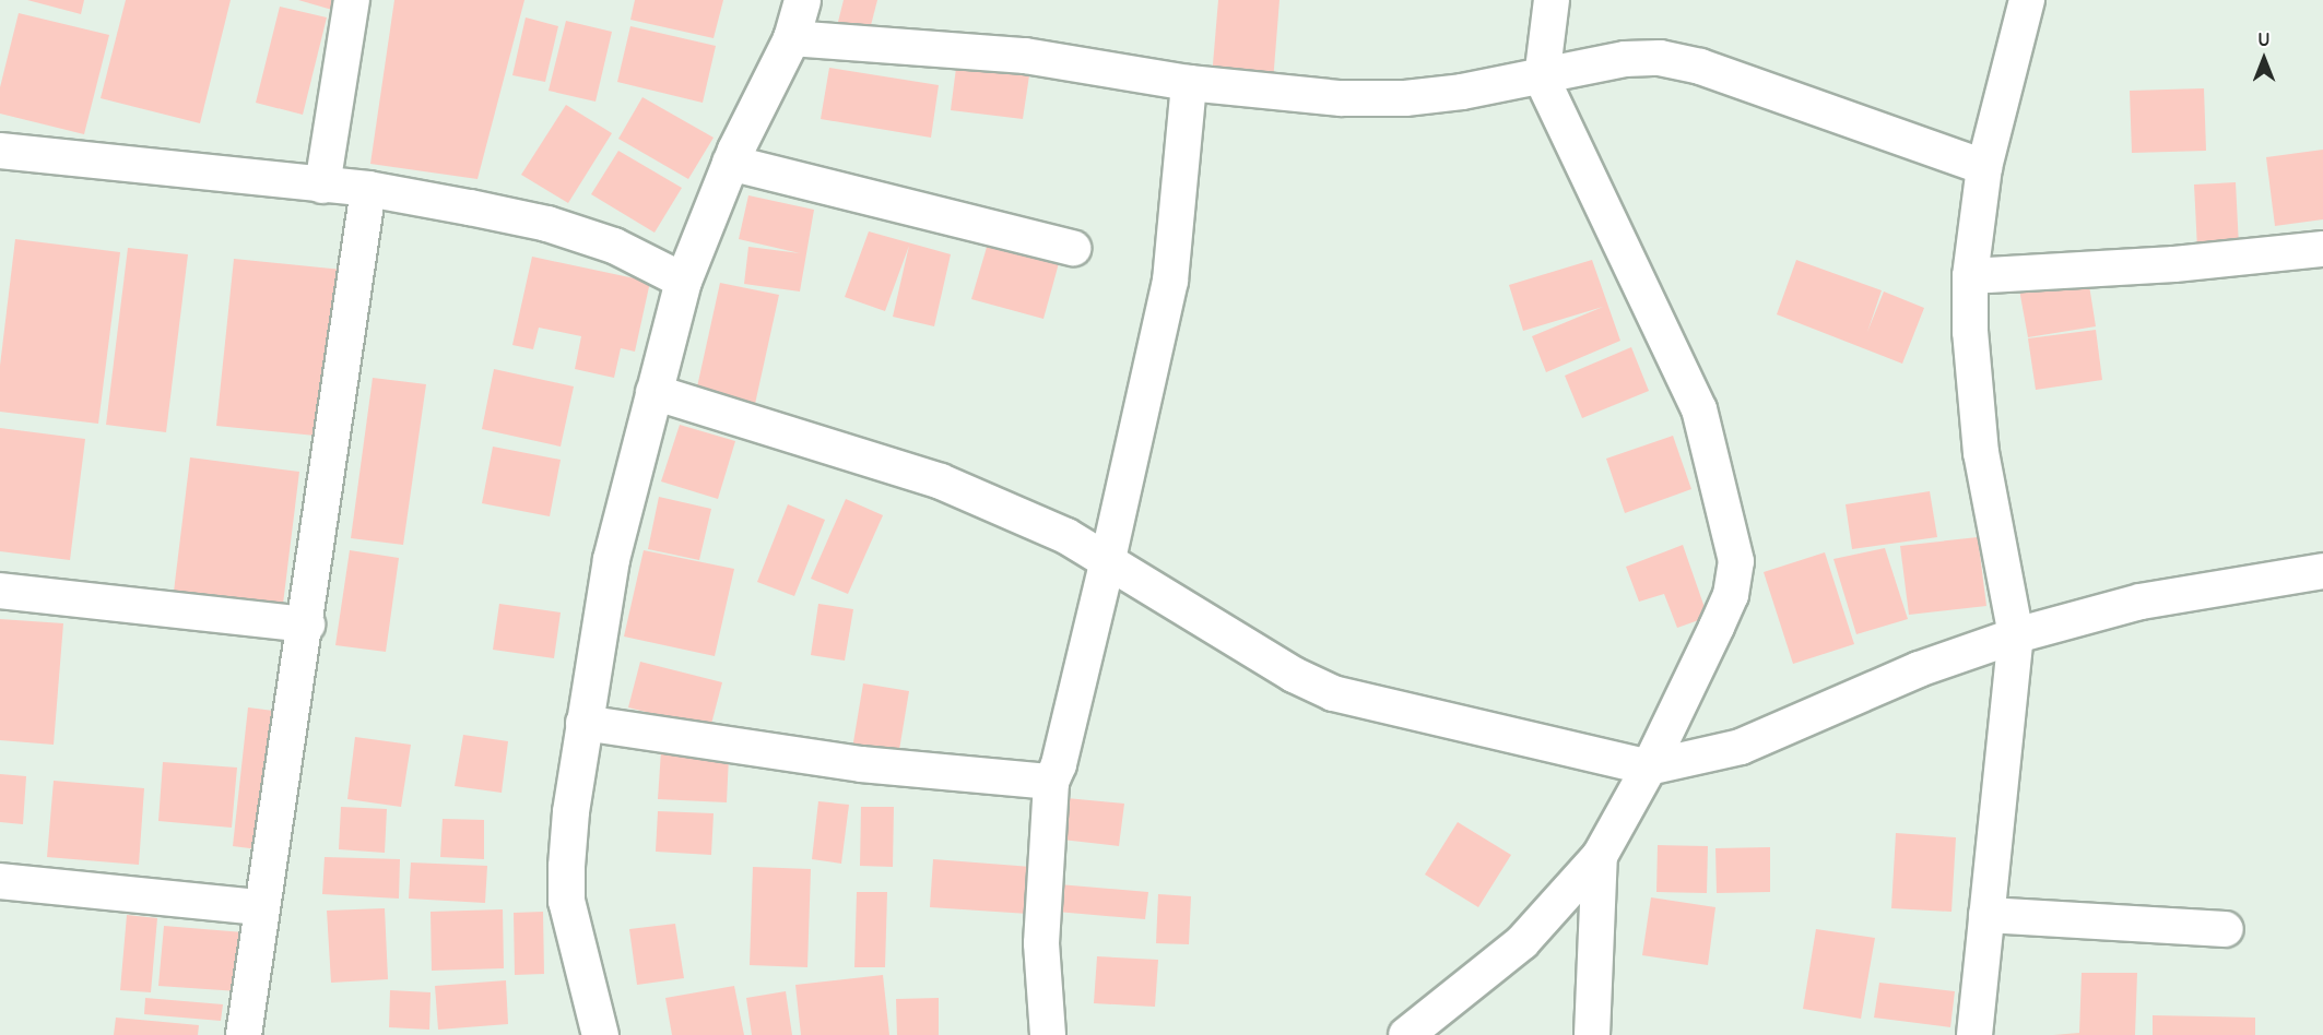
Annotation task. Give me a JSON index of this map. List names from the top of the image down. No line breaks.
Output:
{"north":"top"}
